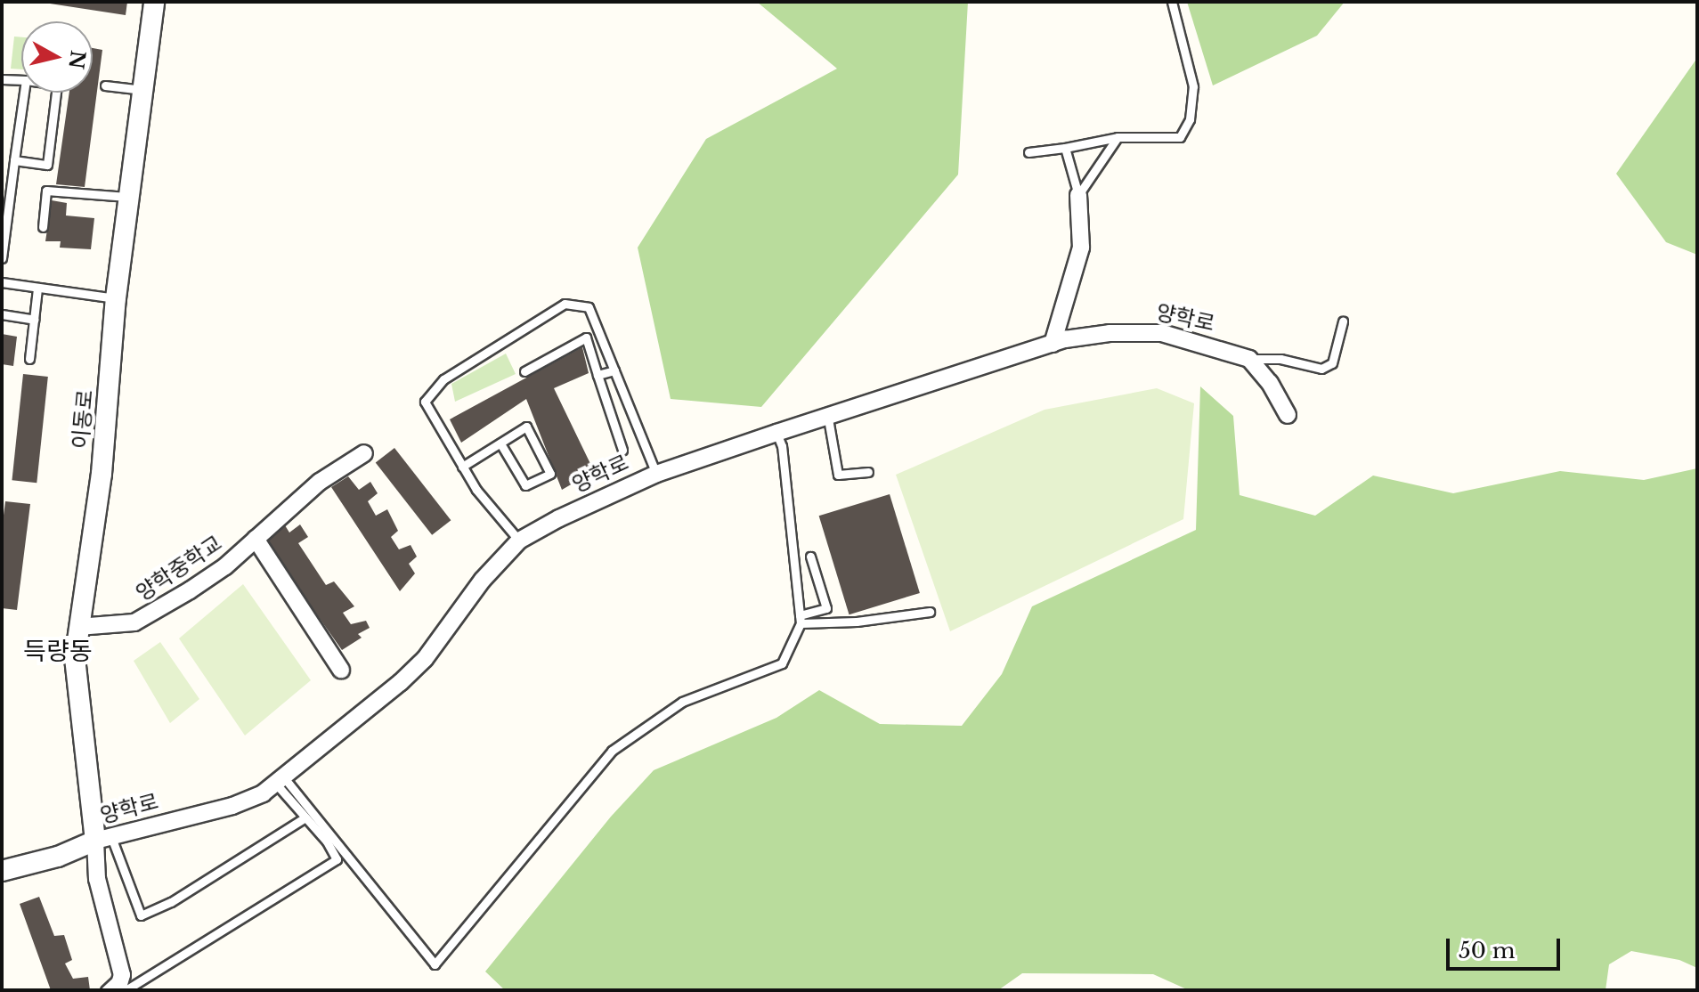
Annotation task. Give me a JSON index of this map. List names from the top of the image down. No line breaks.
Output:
{"streets":{"street":["양학로","이동로","양학중학교"]},"crossings":[["양학로","이동로"],["이동로","양학중학교"]],"districts":["득량동"],"scale_bar":"50 m","north":"right"}
